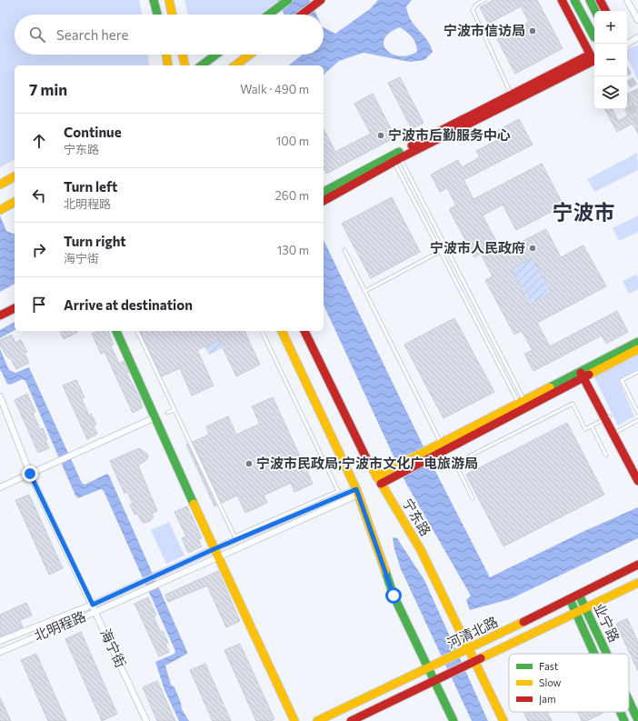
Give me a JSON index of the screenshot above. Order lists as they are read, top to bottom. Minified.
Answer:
{"streets":{"main road":["宁东路","业宁路","河清北路"],"street":["北明程路","海宁街"]},"crossings":[["宁东路","河清北路"],["业宁路","河清北路"],["北明程路","海宁街"]],"districts":["宁波市"],"places":["宁波市信访局","宁波市后勤服务中心","宁波市人民政府","宁波市民政局;宁波市文化广电旅游局"],"legend":["Fast","Slow","Jam"],"page":{"map_buttons":["+","−"],"search":"Search here","heading":["7 min","Walk · 490 m"],"list":[["Continue","宁东路","100 m"],["Turn left","北明程路","260 m"],["Turn right","海宁街","130 m"],"Arrive at destination"]}}
